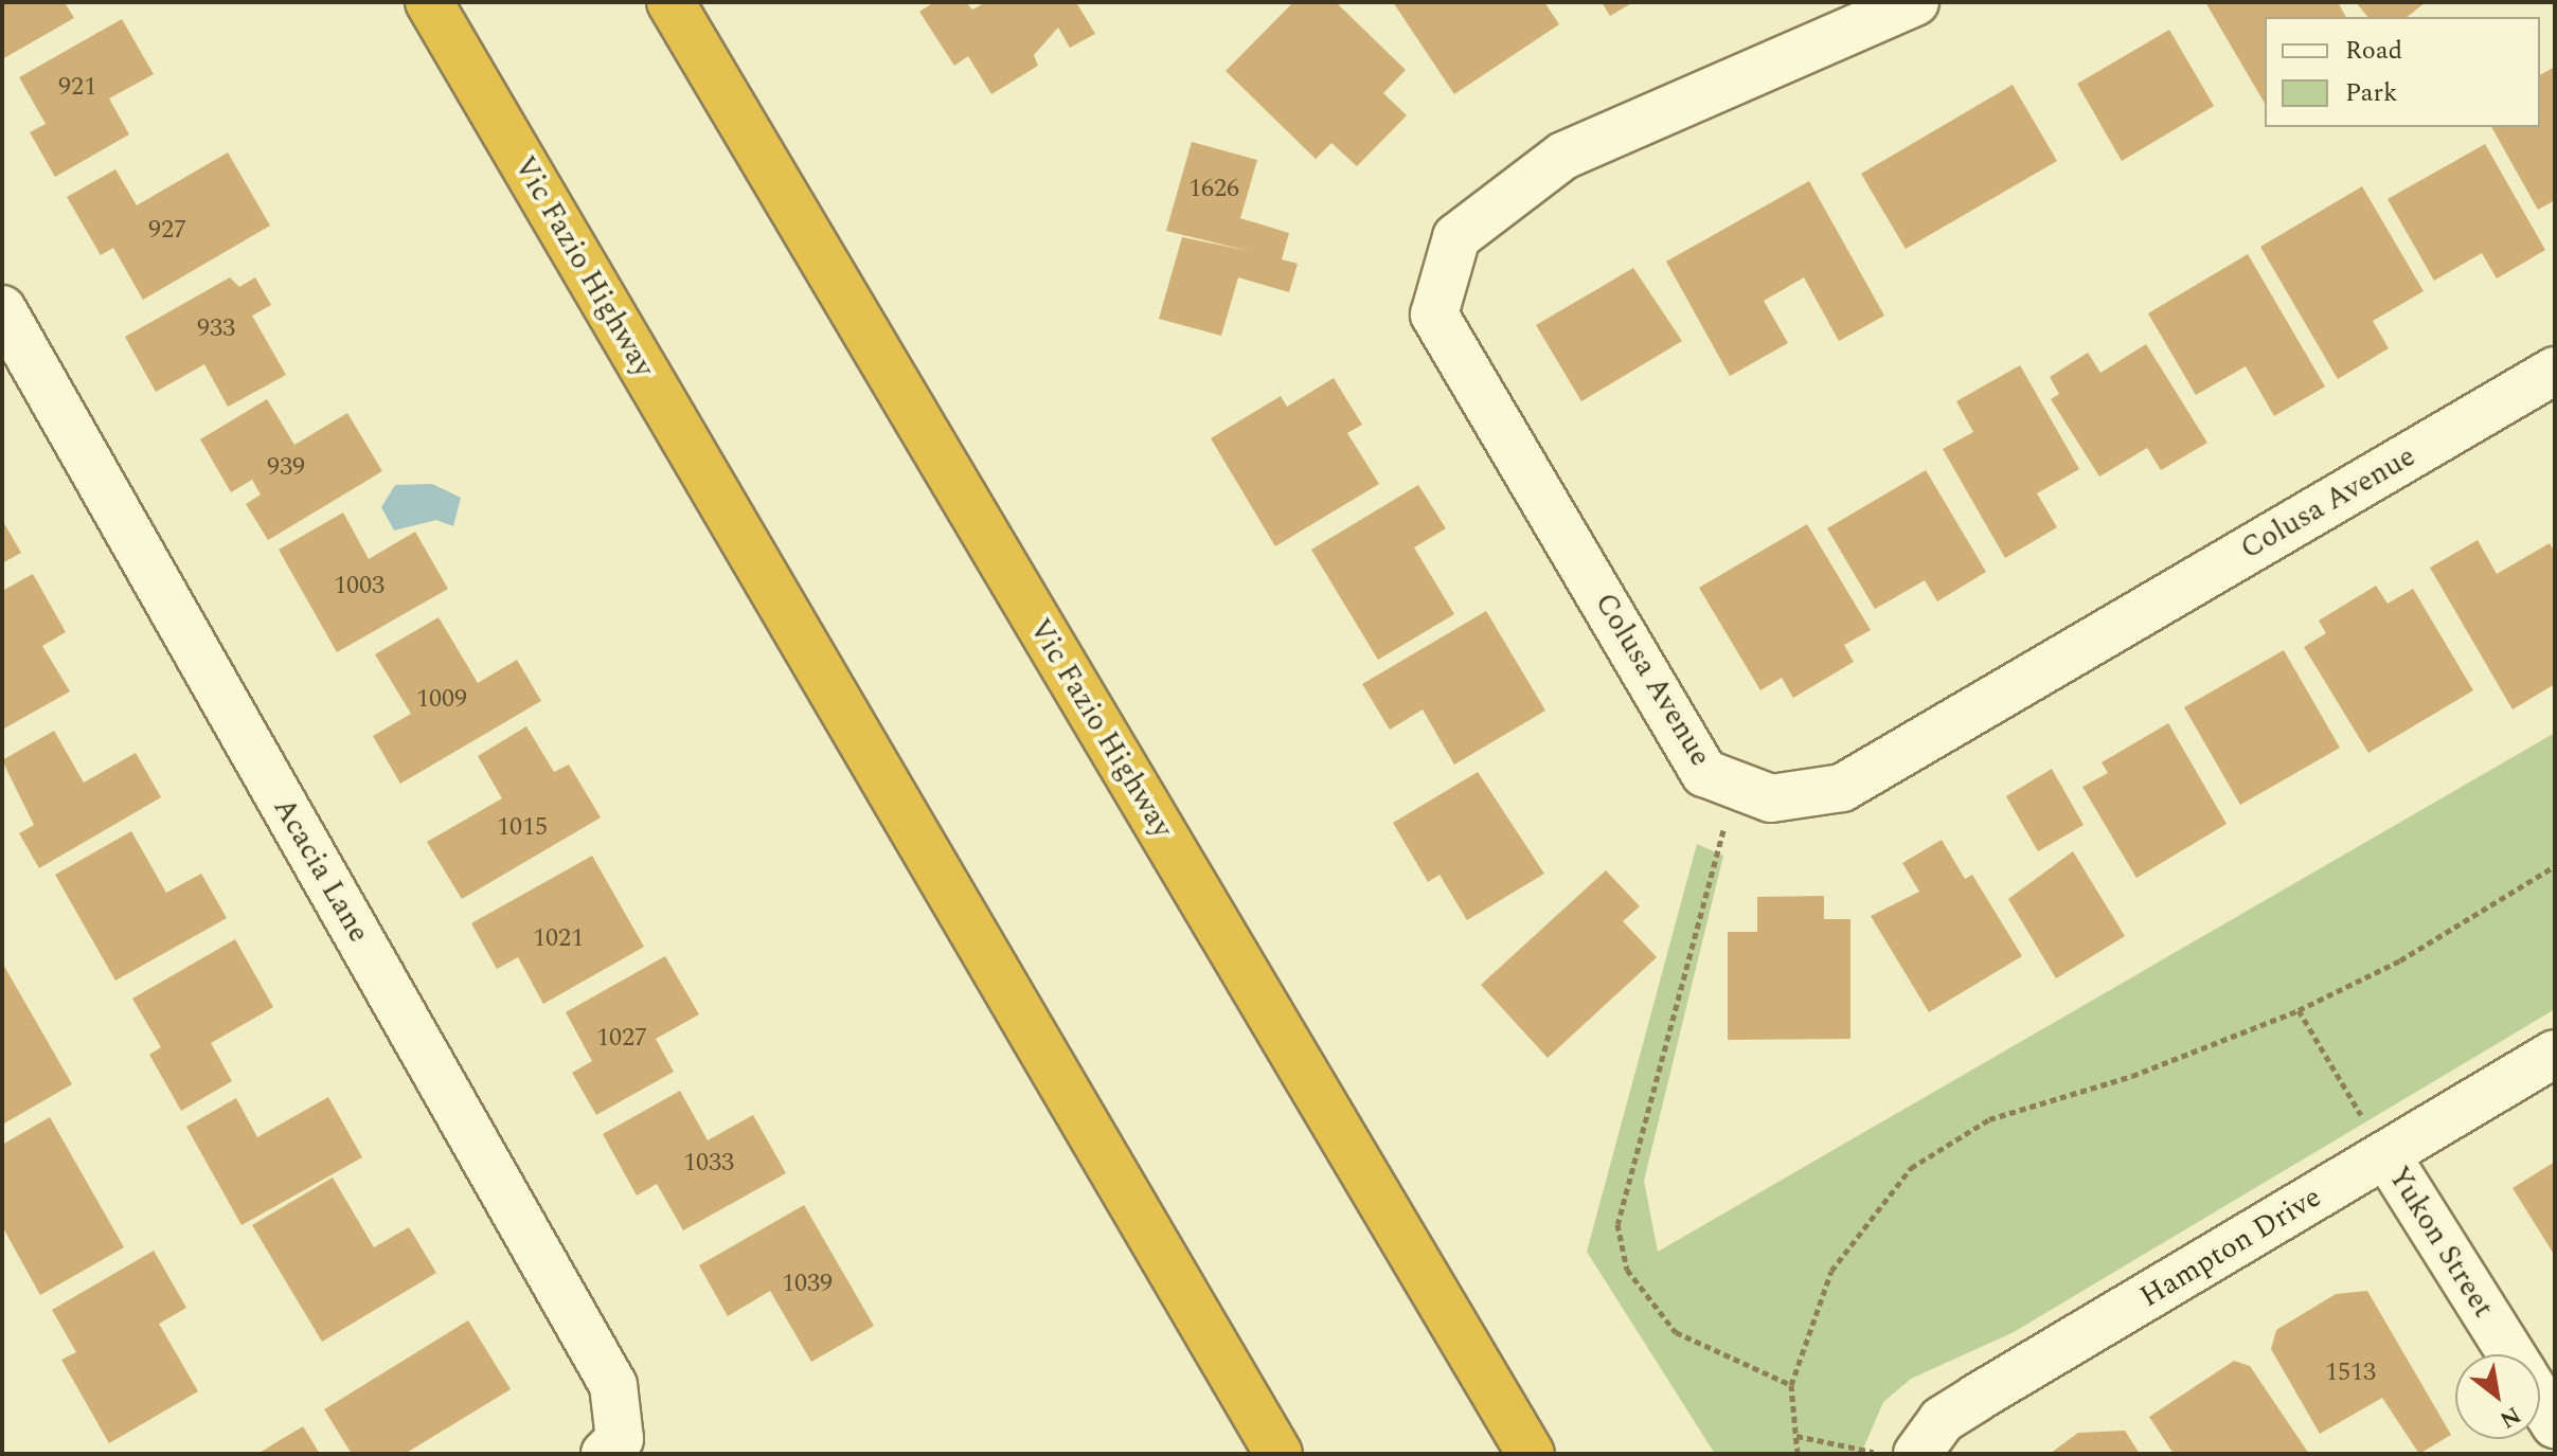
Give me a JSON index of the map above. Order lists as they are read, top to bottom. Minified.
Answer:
{"streets":{"highway":["Vic Fazio Highway"],"street":["Colusa Avenue","Acacia Lane","Yukon Street","Hampton Drive"]},"crossings":[["Yukon Street","Hampton Drive"]],"house_numbers":["921","1626","927","933","939","1003","1009","1015","1021","1027","1033","1039","1513"],"legend":["Road","Park"],"north":"bottom right"}
